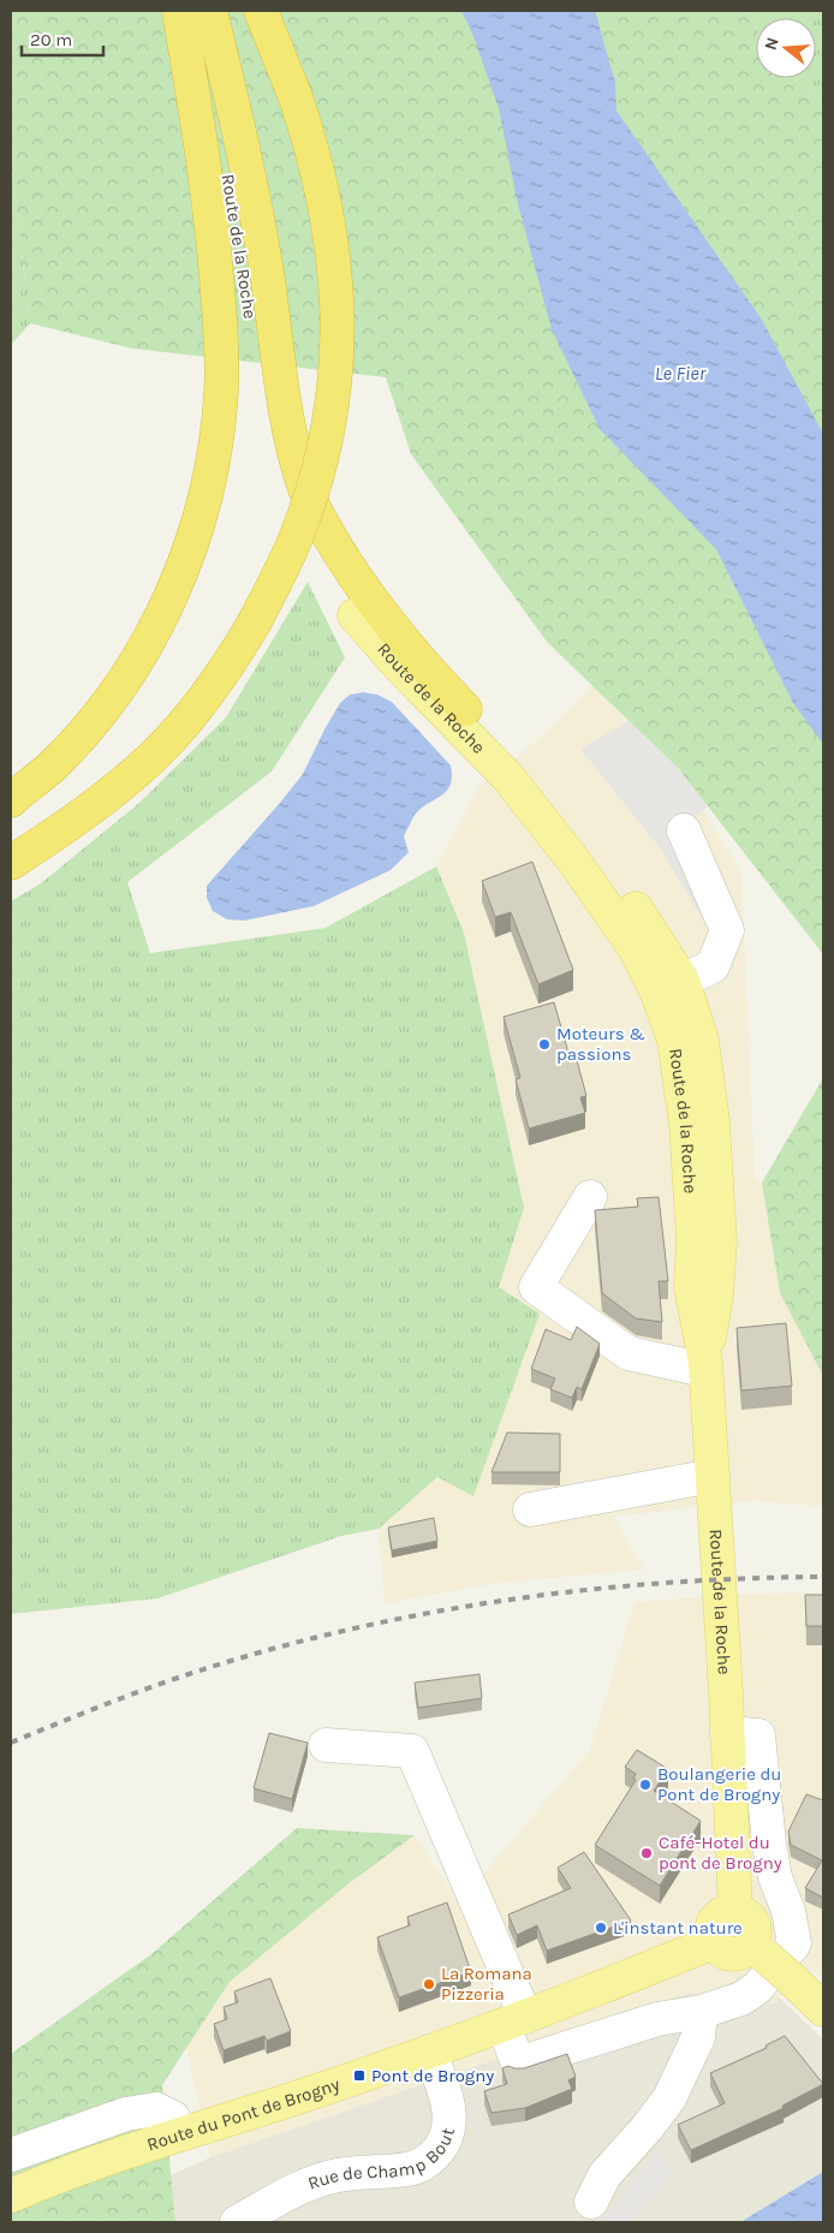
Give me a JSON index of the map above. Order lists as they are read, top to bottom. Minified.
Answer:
{"streets":{"highway":["Route de la Roche"],"main road":["Route du Pont de Brogny"],"street":["Rue de Champ Bout"]},"crossings":[["Route de la Roche","Route du Pont de Brogny"],["Route du Pont de Brogny","Rue de Champ Bout"]],"water":["Le Fier"],"places":{"other":["Moteurs & passions","Boulangerie du Pont de Brogny","Café-Hotel du pont de Brogny","L'instant nature","La Romana Pizzeria"],"transit":["Pont de Brogny"]},"scale_bar":"20 m","north":"left"}
